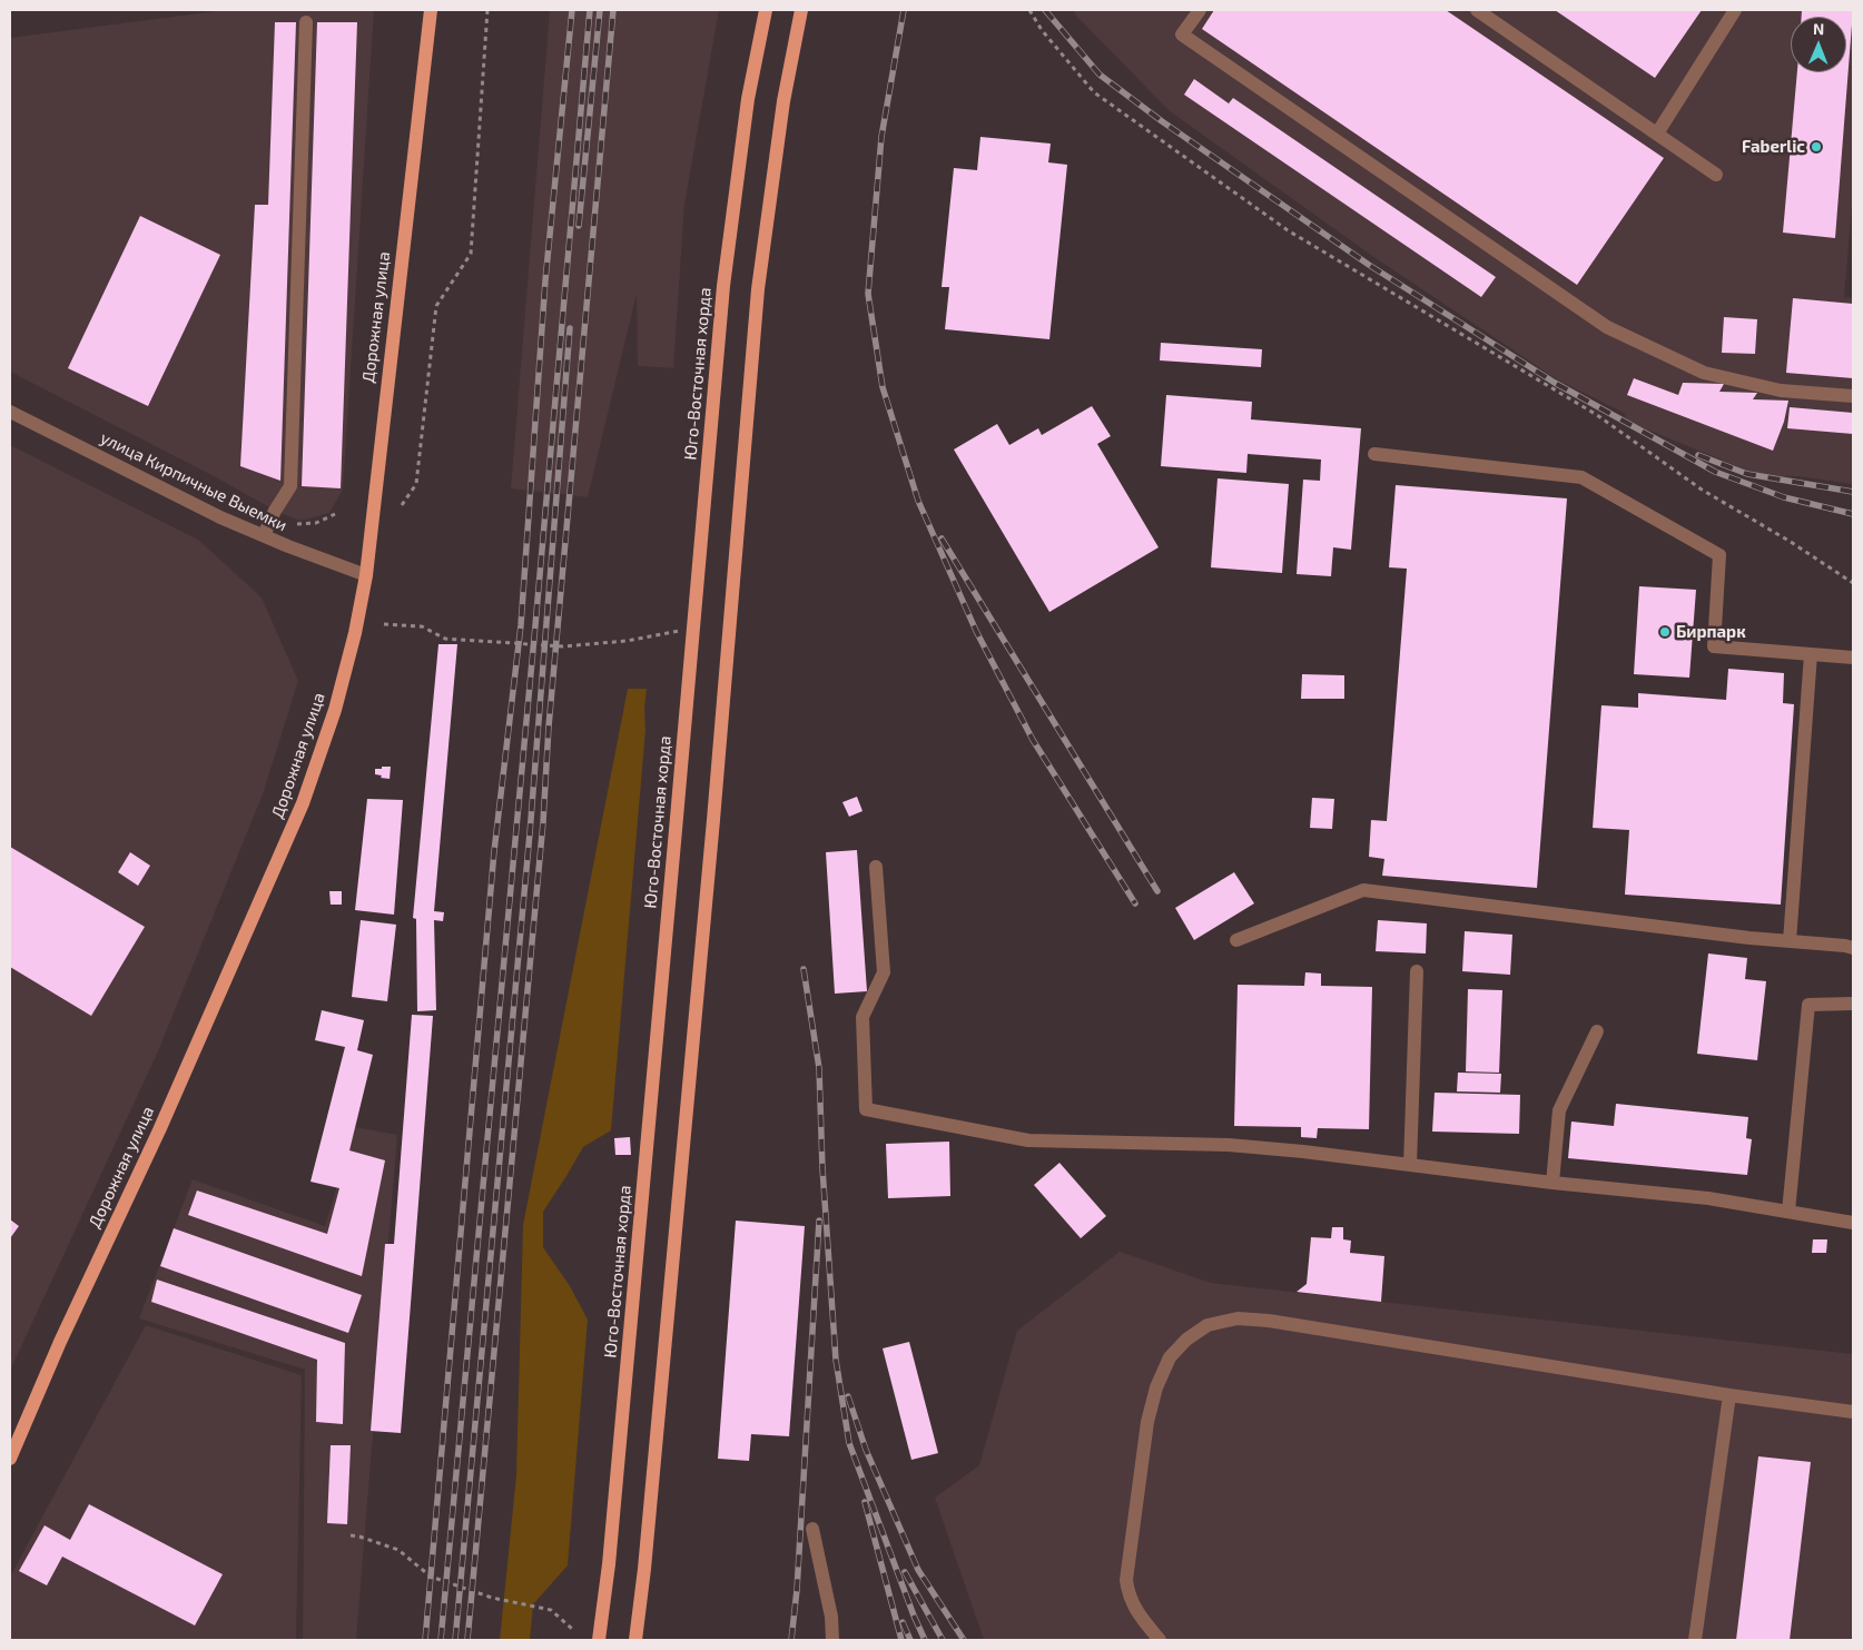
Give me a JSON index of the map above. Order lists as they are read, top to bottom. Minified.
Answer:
{"streets":{"main road":["Дорожная улица","Юго-Восточная хорда"],"street":["улица Кирпичные Выемки"]},"crossings":[["Дорожная улица","улица Кирпичные Выемки"]],"places":["Faberlic","Бирпарк"],"north":"top"}
